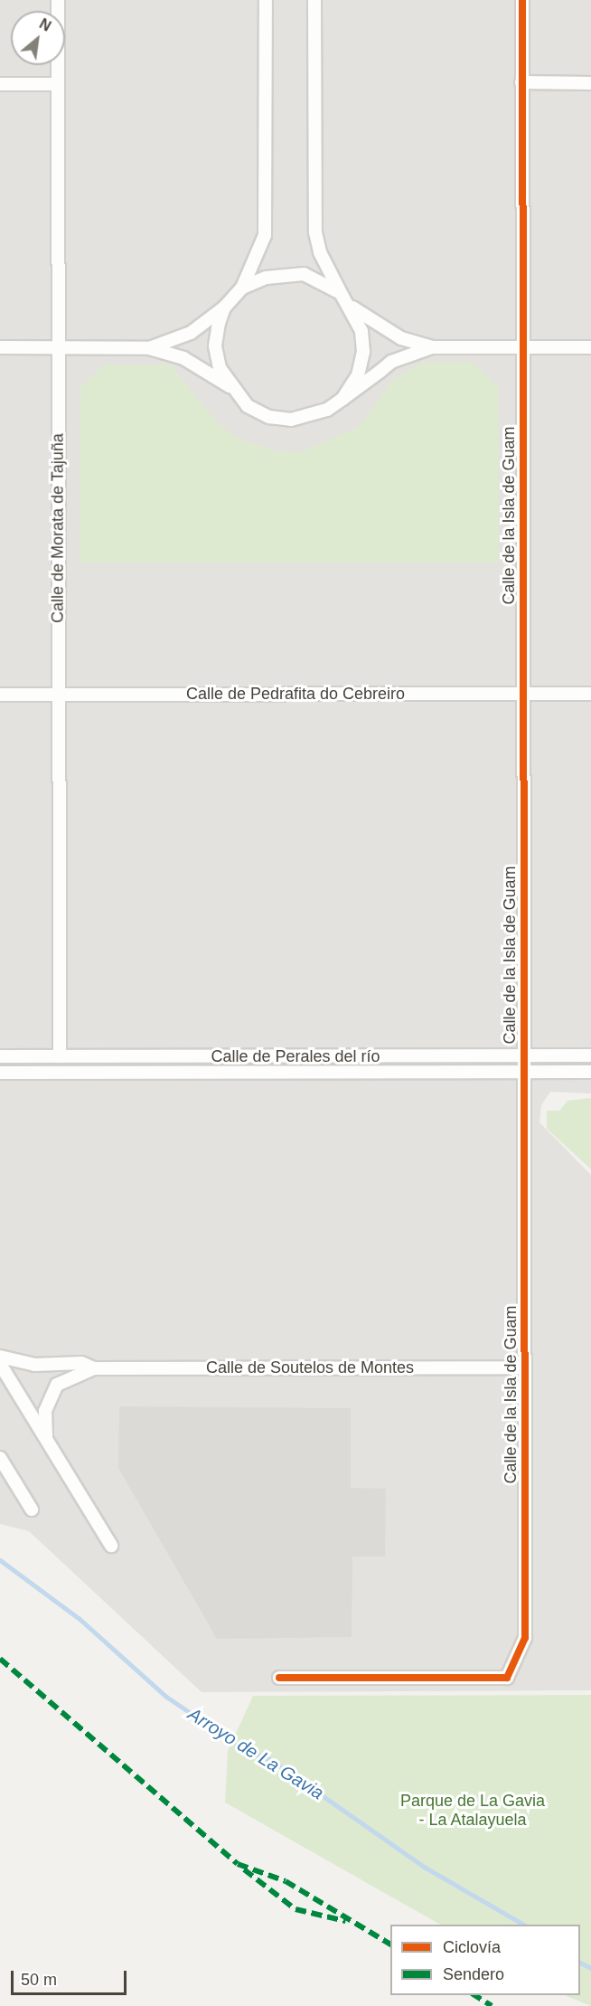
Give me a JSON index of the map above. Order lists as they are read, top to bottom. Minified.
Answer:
{"streets":{"street":["Calle de la Isla de Guam","Calle de Morata de Tajuña","Calle de Pedrafita do Cebreiro","Calle de Perales del río","Calle de Soutelos de Montes"]},"crossings":[["Calle de la Isla de Guam","Calle de Pedrafita do Cebreiro"],["Calle de la Isla de Guam","Calle de Perales del río"],["Calle de la Isla de Guam","Calle de Soutelos de Montes"],["Calle de Morata de Tajuña","Calle de Pedrafita do Cebreiro"],["Calle de Morata de Tajuña","Calle de Perales del río"]],"water":["Arroyo de La Gavia"],"parks":["Parque de La Gavia - La Atalayuela"],"legend":["Ciclovía","Sendero"],"scale_bar":"50 m","north":"top right"}
